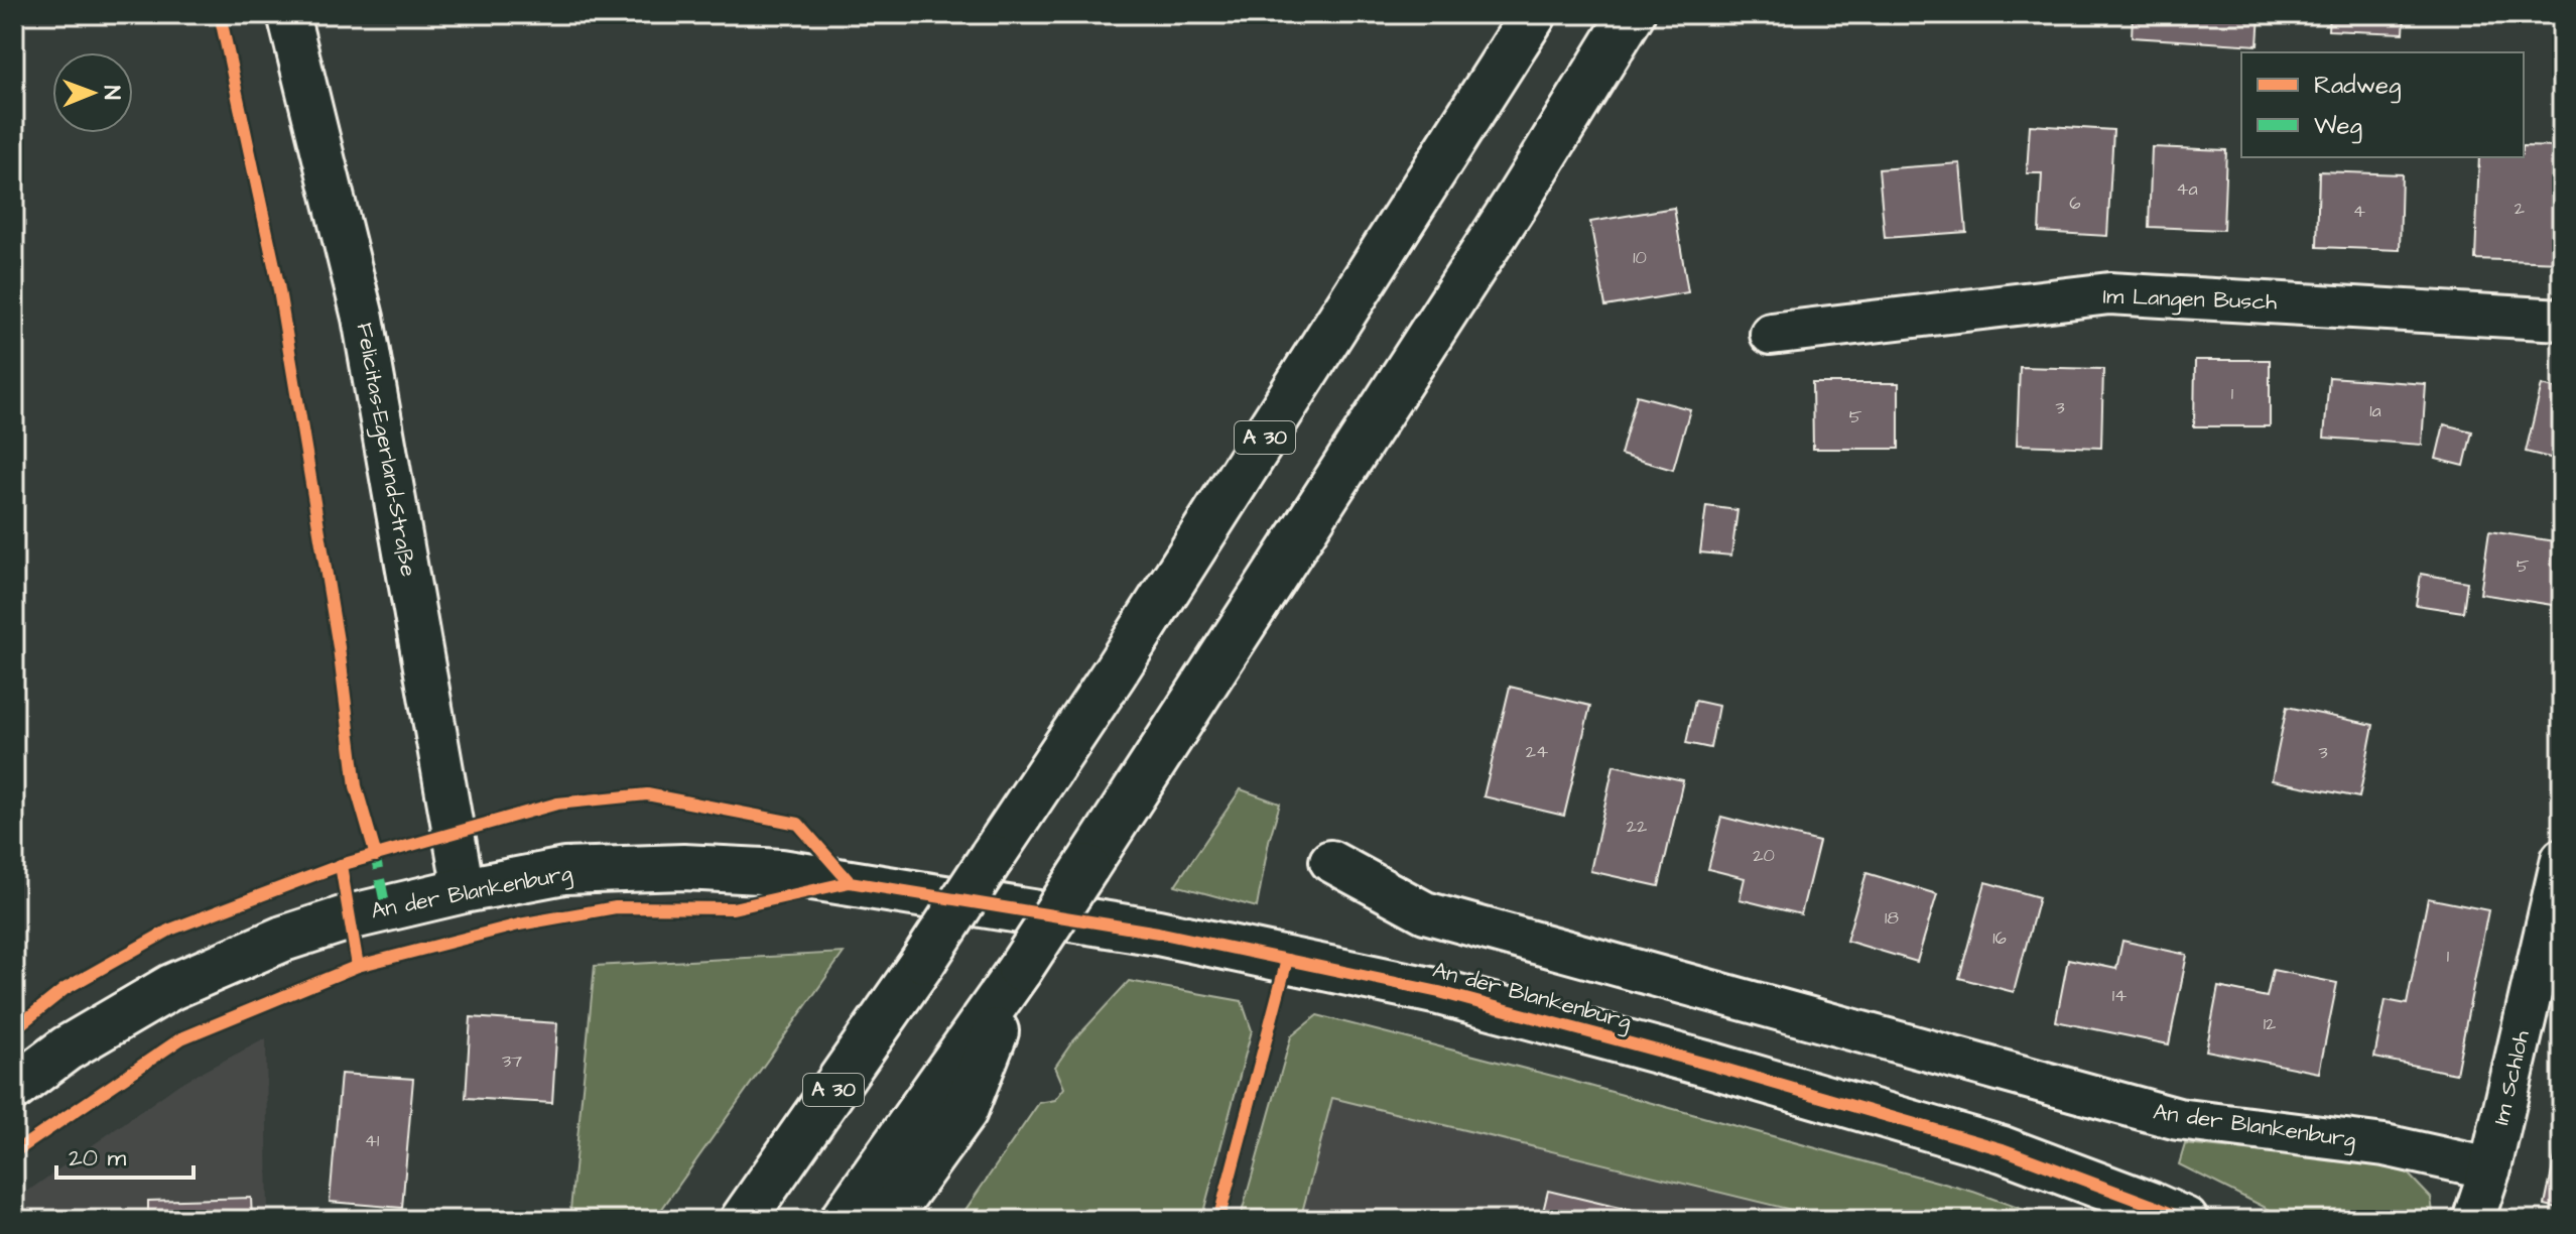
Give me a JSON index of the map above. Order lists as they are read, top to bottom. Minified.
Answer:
{"streets":{"main road":["A 30","An der Blankenburg"],"street":["Im Langen Busch","Felicitas-Egerland-Straße","Im Schloh"]},"crossings":[["Felicitas-Egerland-Straße","An der Blankenburg"],["An der Blankenburg","Im Schloh"]],"house_numbers":["4a","6","2","4","10","1","3","1a","5","5","24","3","22","20","18","16","1","14","12","37","41"],"legend":["Radweg","Weg"],"scale_bar":"20 m","north":"right"}
